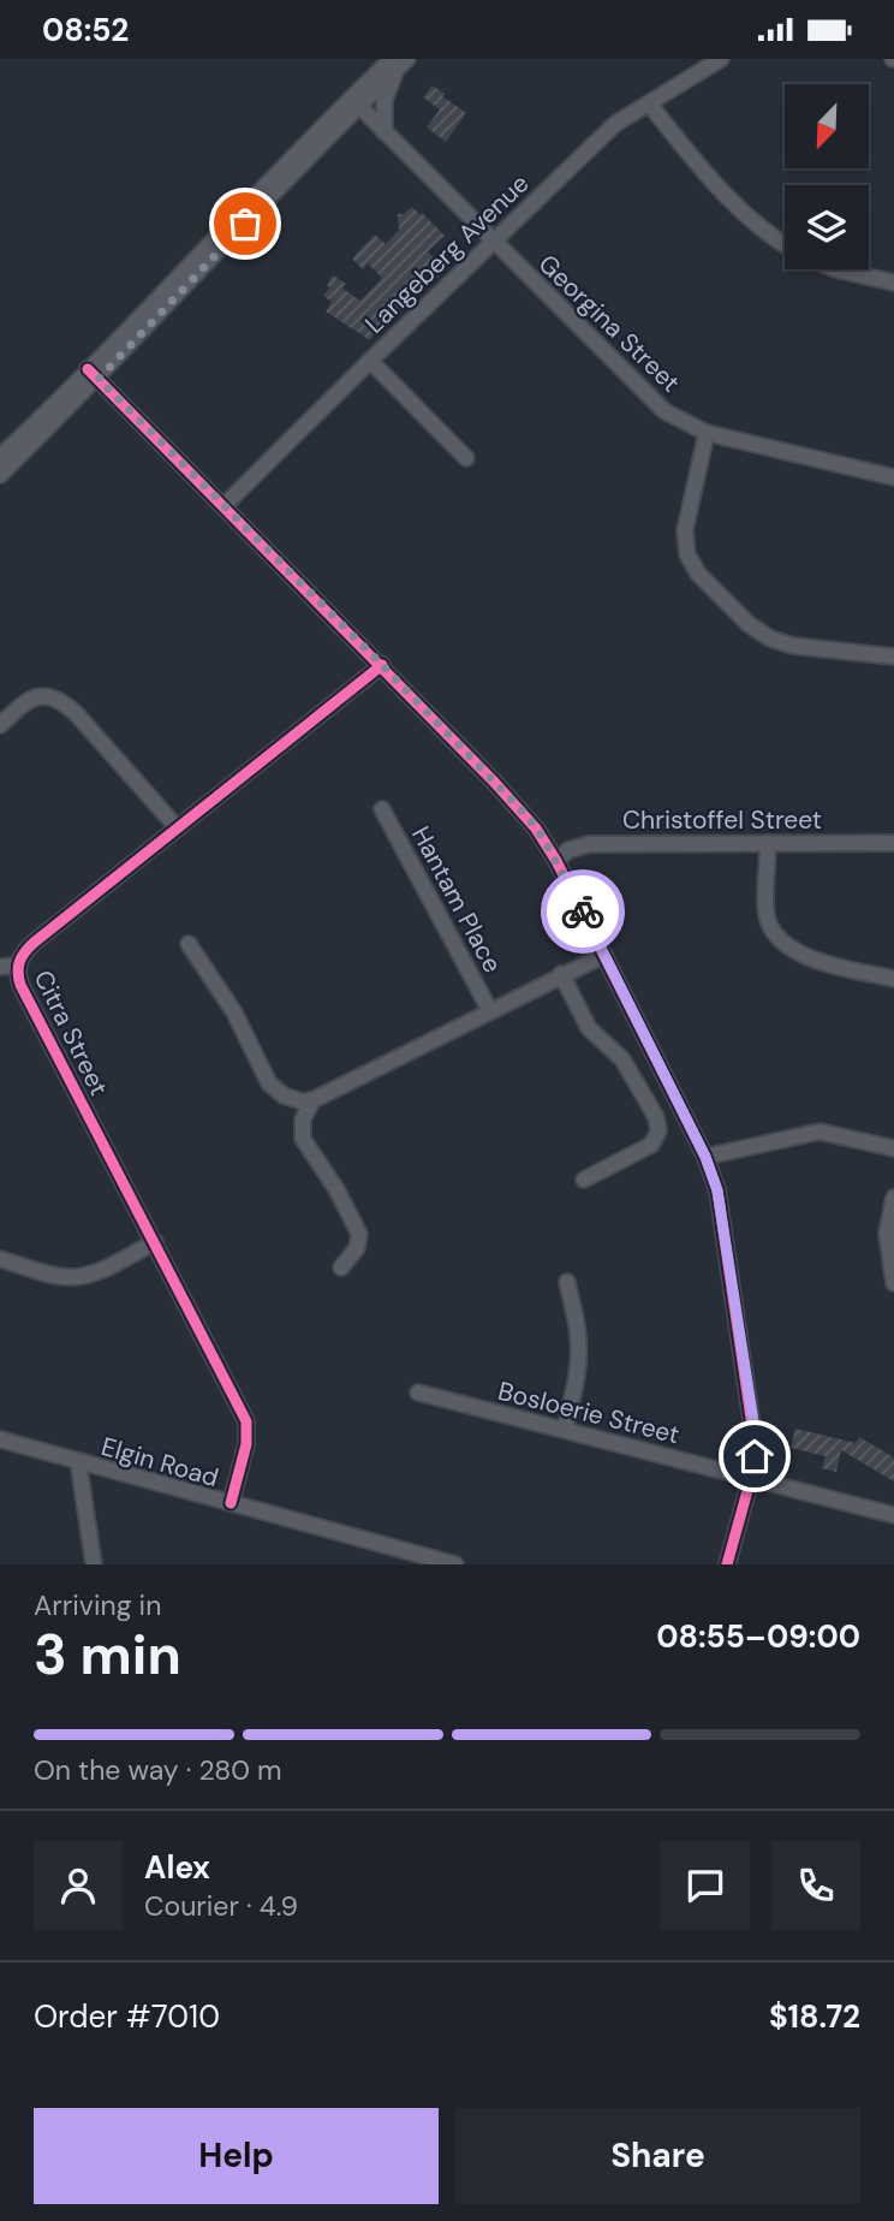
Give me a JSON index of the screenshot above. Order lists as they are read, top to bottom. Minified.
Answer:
{"streets":{"street":["Langeberg Avenue","Georgina Street","Christoffel Street","Hantam Place","Citra Street","Bosloerie Street","Elgin Road"]},"crossings":[["Langeberg Avenue","Georgina Street"],["Citra Street","Elgin Road"]],"north":"bottom left","page":{"status":"08:52","heading":["3 min","Arriving in","08:55–09:00"],"panel":["Alex","Courier · 4.9","Order #7010","$18.72"],"bar":"On the way · 280 m","buttons":["Help","Share"]}}
